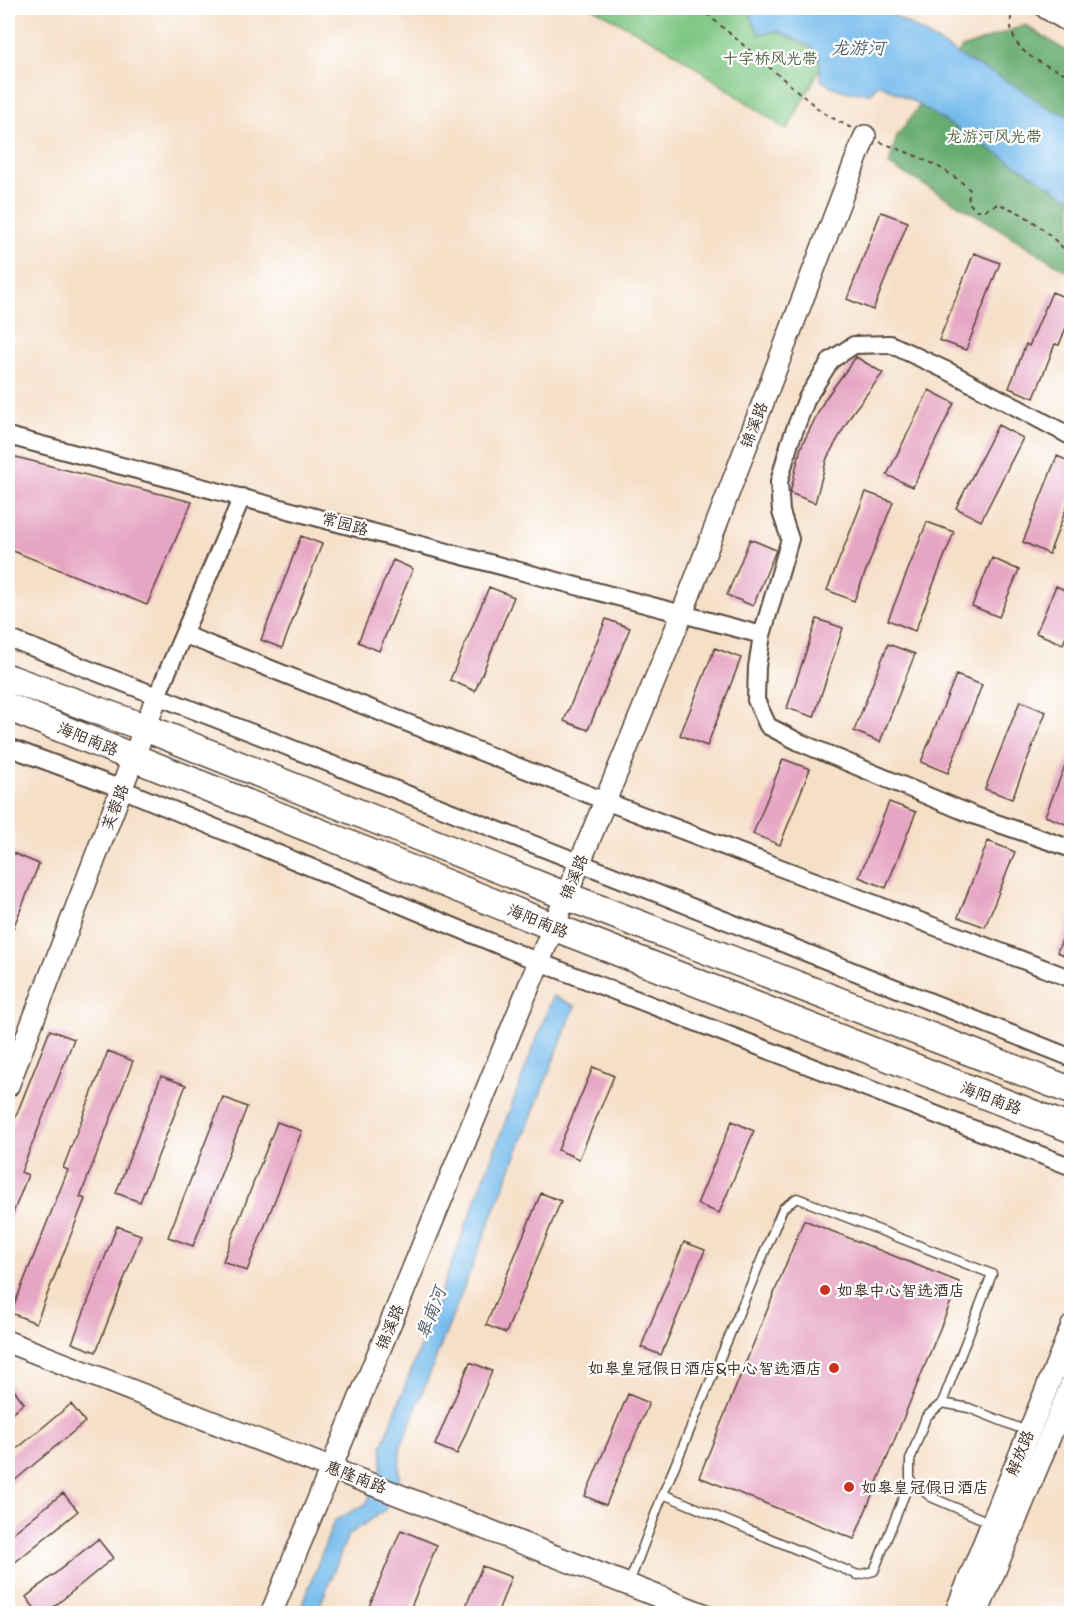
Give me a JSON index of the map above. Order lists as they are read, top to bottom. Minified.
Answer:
{"streets":{"main road":["海阳南路"],"street":["锦溪路","常园路","芙蓉路","解放路","惠隆南路"]},"crossings":[["锦溪路","常园路"],["锦溪路","海阳南路"],["锦溪路","惠隆南路"],["常园路","芙蓉路"],["海阳南路","芙蓉路"]],"water":["龙游河","皋南河"],"parks":["十字桥风光带","龙游河风光带"],"places":["如皋中心智选酒店","如皋皇冠假日酒店&中心智选酒店","如皋皇冠假日酒店"]}
